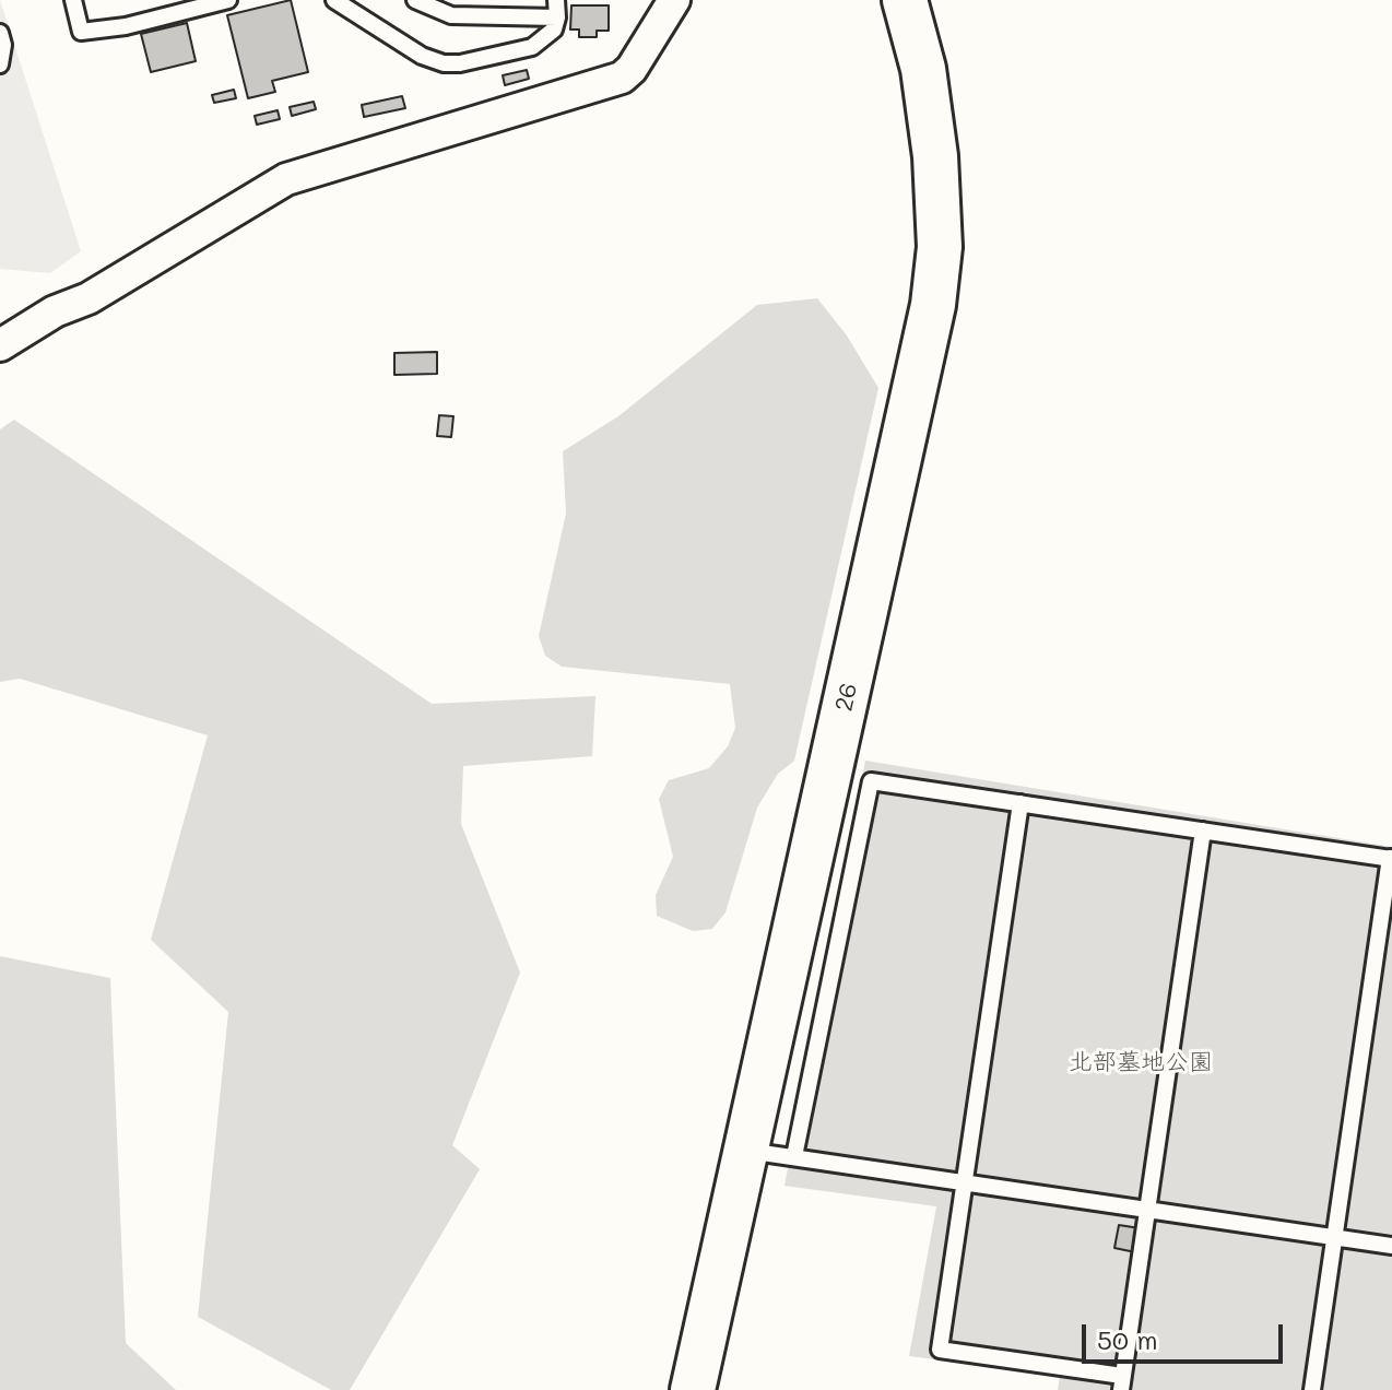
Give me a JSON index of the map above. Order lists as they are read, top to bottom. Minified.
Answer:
{"streets":{"street":["26"]},"parks":["北部墓地公園"],"scale_bar":"50 m"}
